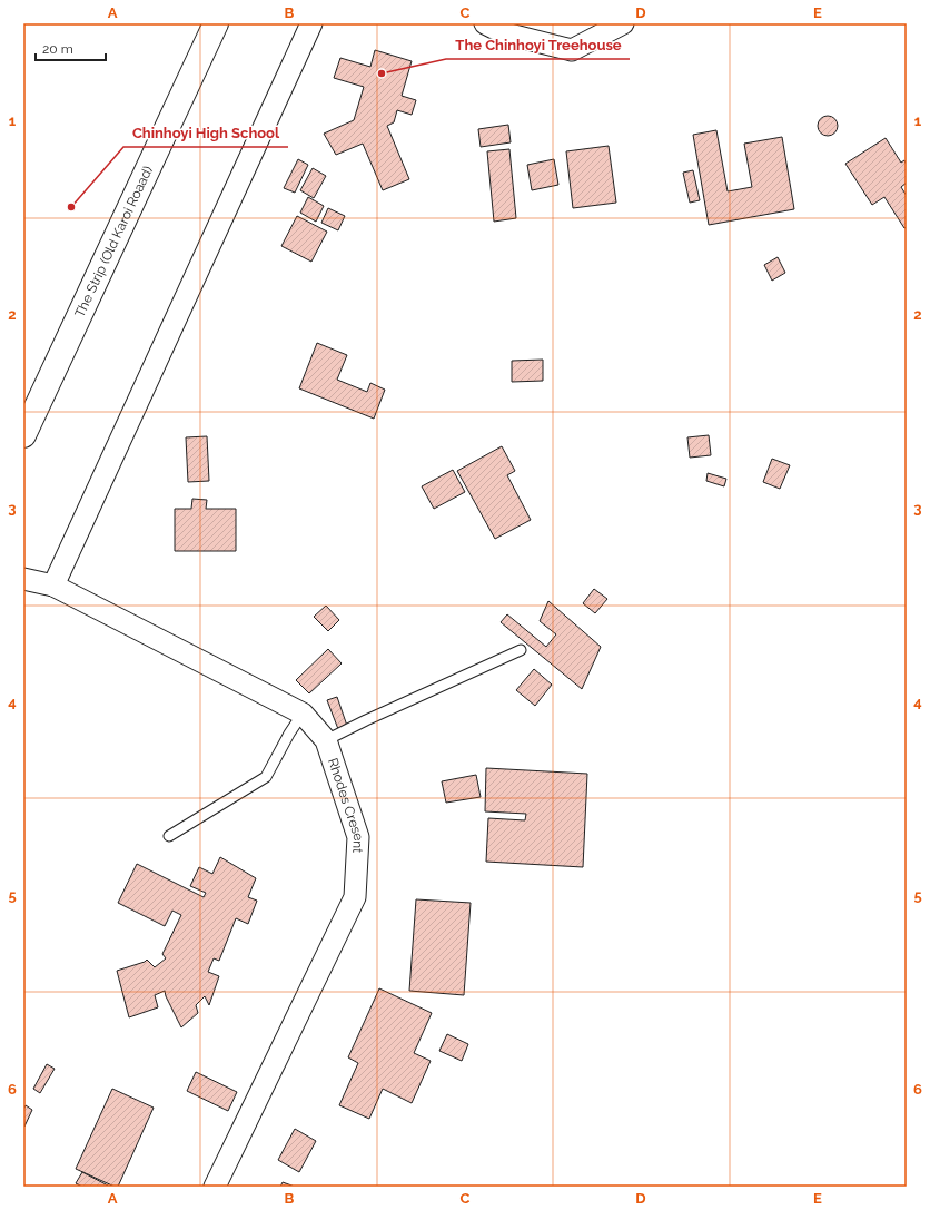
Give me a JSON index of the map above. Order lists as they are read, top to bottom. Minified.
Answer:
{"streets":{"street":["The Strip (Old Karoi Roaad)","Rhodes Cresent"]},"places":["The Chinhoyi Treehouse","Chinhoyi High School"],"scale_bar":"20 m","grid":{"columns":["A","B","C","D","E"],"rows":["1","2","3","4","5","6"]}}
